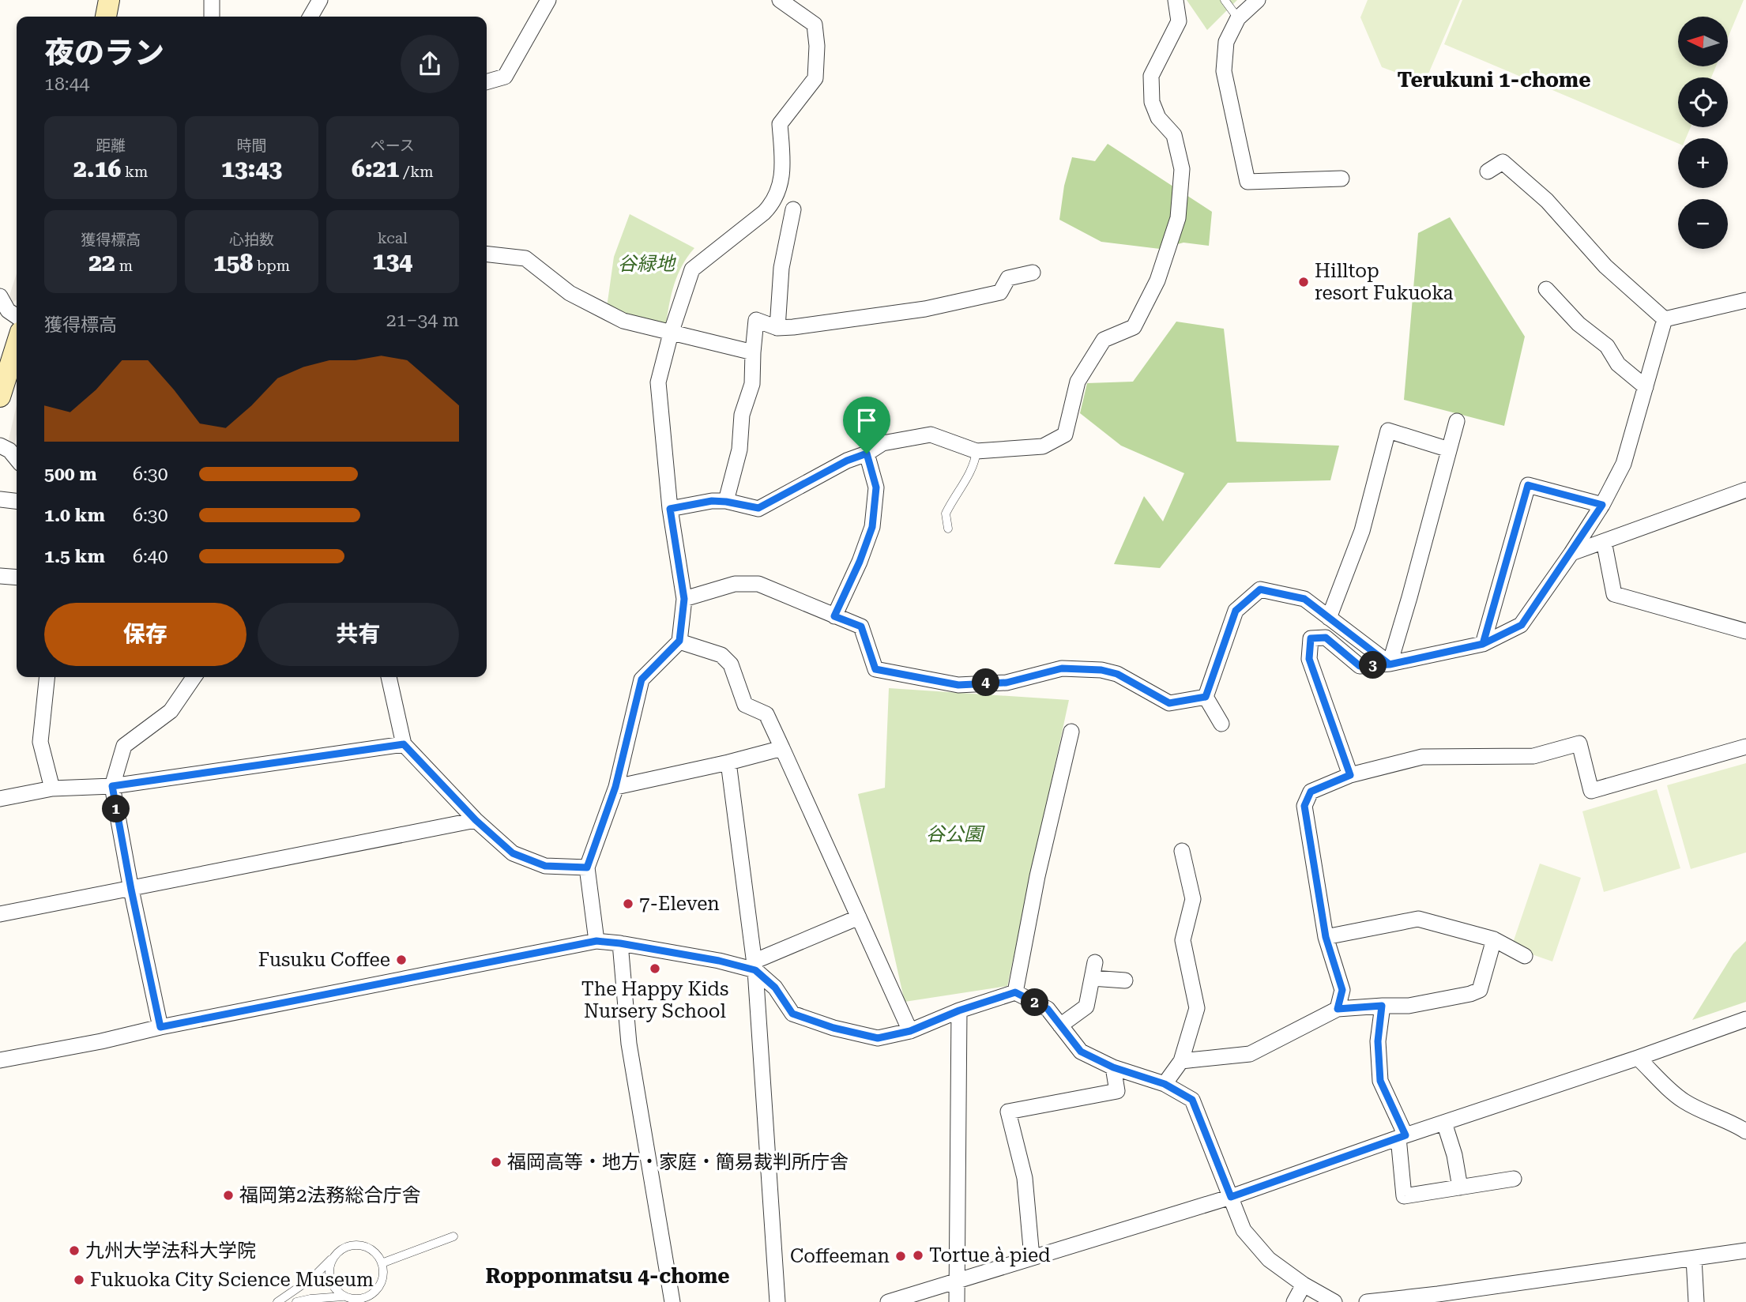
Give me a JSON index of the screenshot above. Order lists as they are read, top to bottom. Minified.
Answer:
{"districts":["Terukuni 1-chome","Ropponmatsu 4-chome"],"parks":["谷緑地","谷公園"],"places":["Hilltop resort Fukuoka","7-Eleven","Fusuku Coffee","The Happy Kids Nursery School","福岡高等・地方・家庭・簡易裁判所庁舎","福岡第2法務総合庁舎","九州大学法科大学院","Tortue à pied","Coffeeman","Fukuoka City Science Museum"],"north":"left","page":{"map_buttons":["+","−"],"heading":["夜のラン","18:44"],"stats":[["距離","2.16 km"],["時間","13:43"],["ペース","6:21 /km"],["獲得標高","22 m"],["心拍数","158 bpm"],["kcal","134"]],"chart":["獲得標高","21–34 m"],"list":[{"name":"500 m","note":"6:30"},{"name":"1.0 km","note":"6:30"},{"name":"1.5 km","note":"6:40"}],"buttons":["保存","共有"],"pins":["3","4","1","2"]}}
